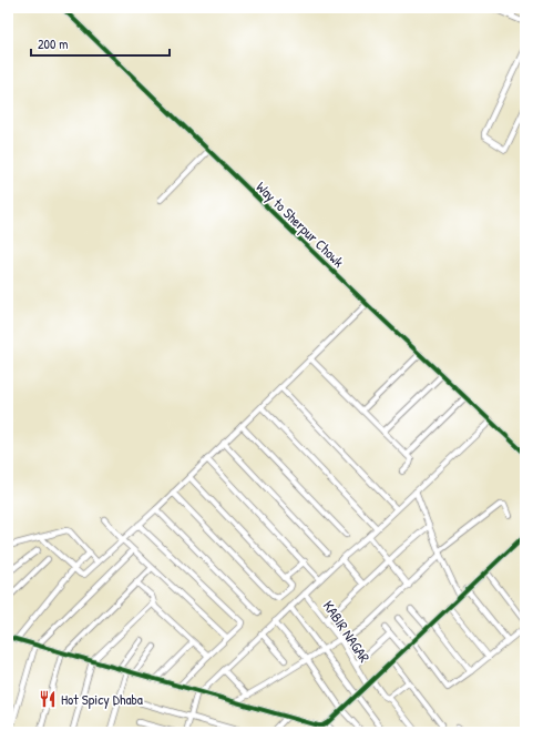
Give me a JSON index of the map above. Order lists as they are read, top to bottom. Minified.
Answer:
{"streets":{"street":["Way to Sherpur Chowk","KABIR NAGAR"]},"places":{"restaurant":["Hot Spicy Dhaba"]},"scale_bar":"200 m"}
